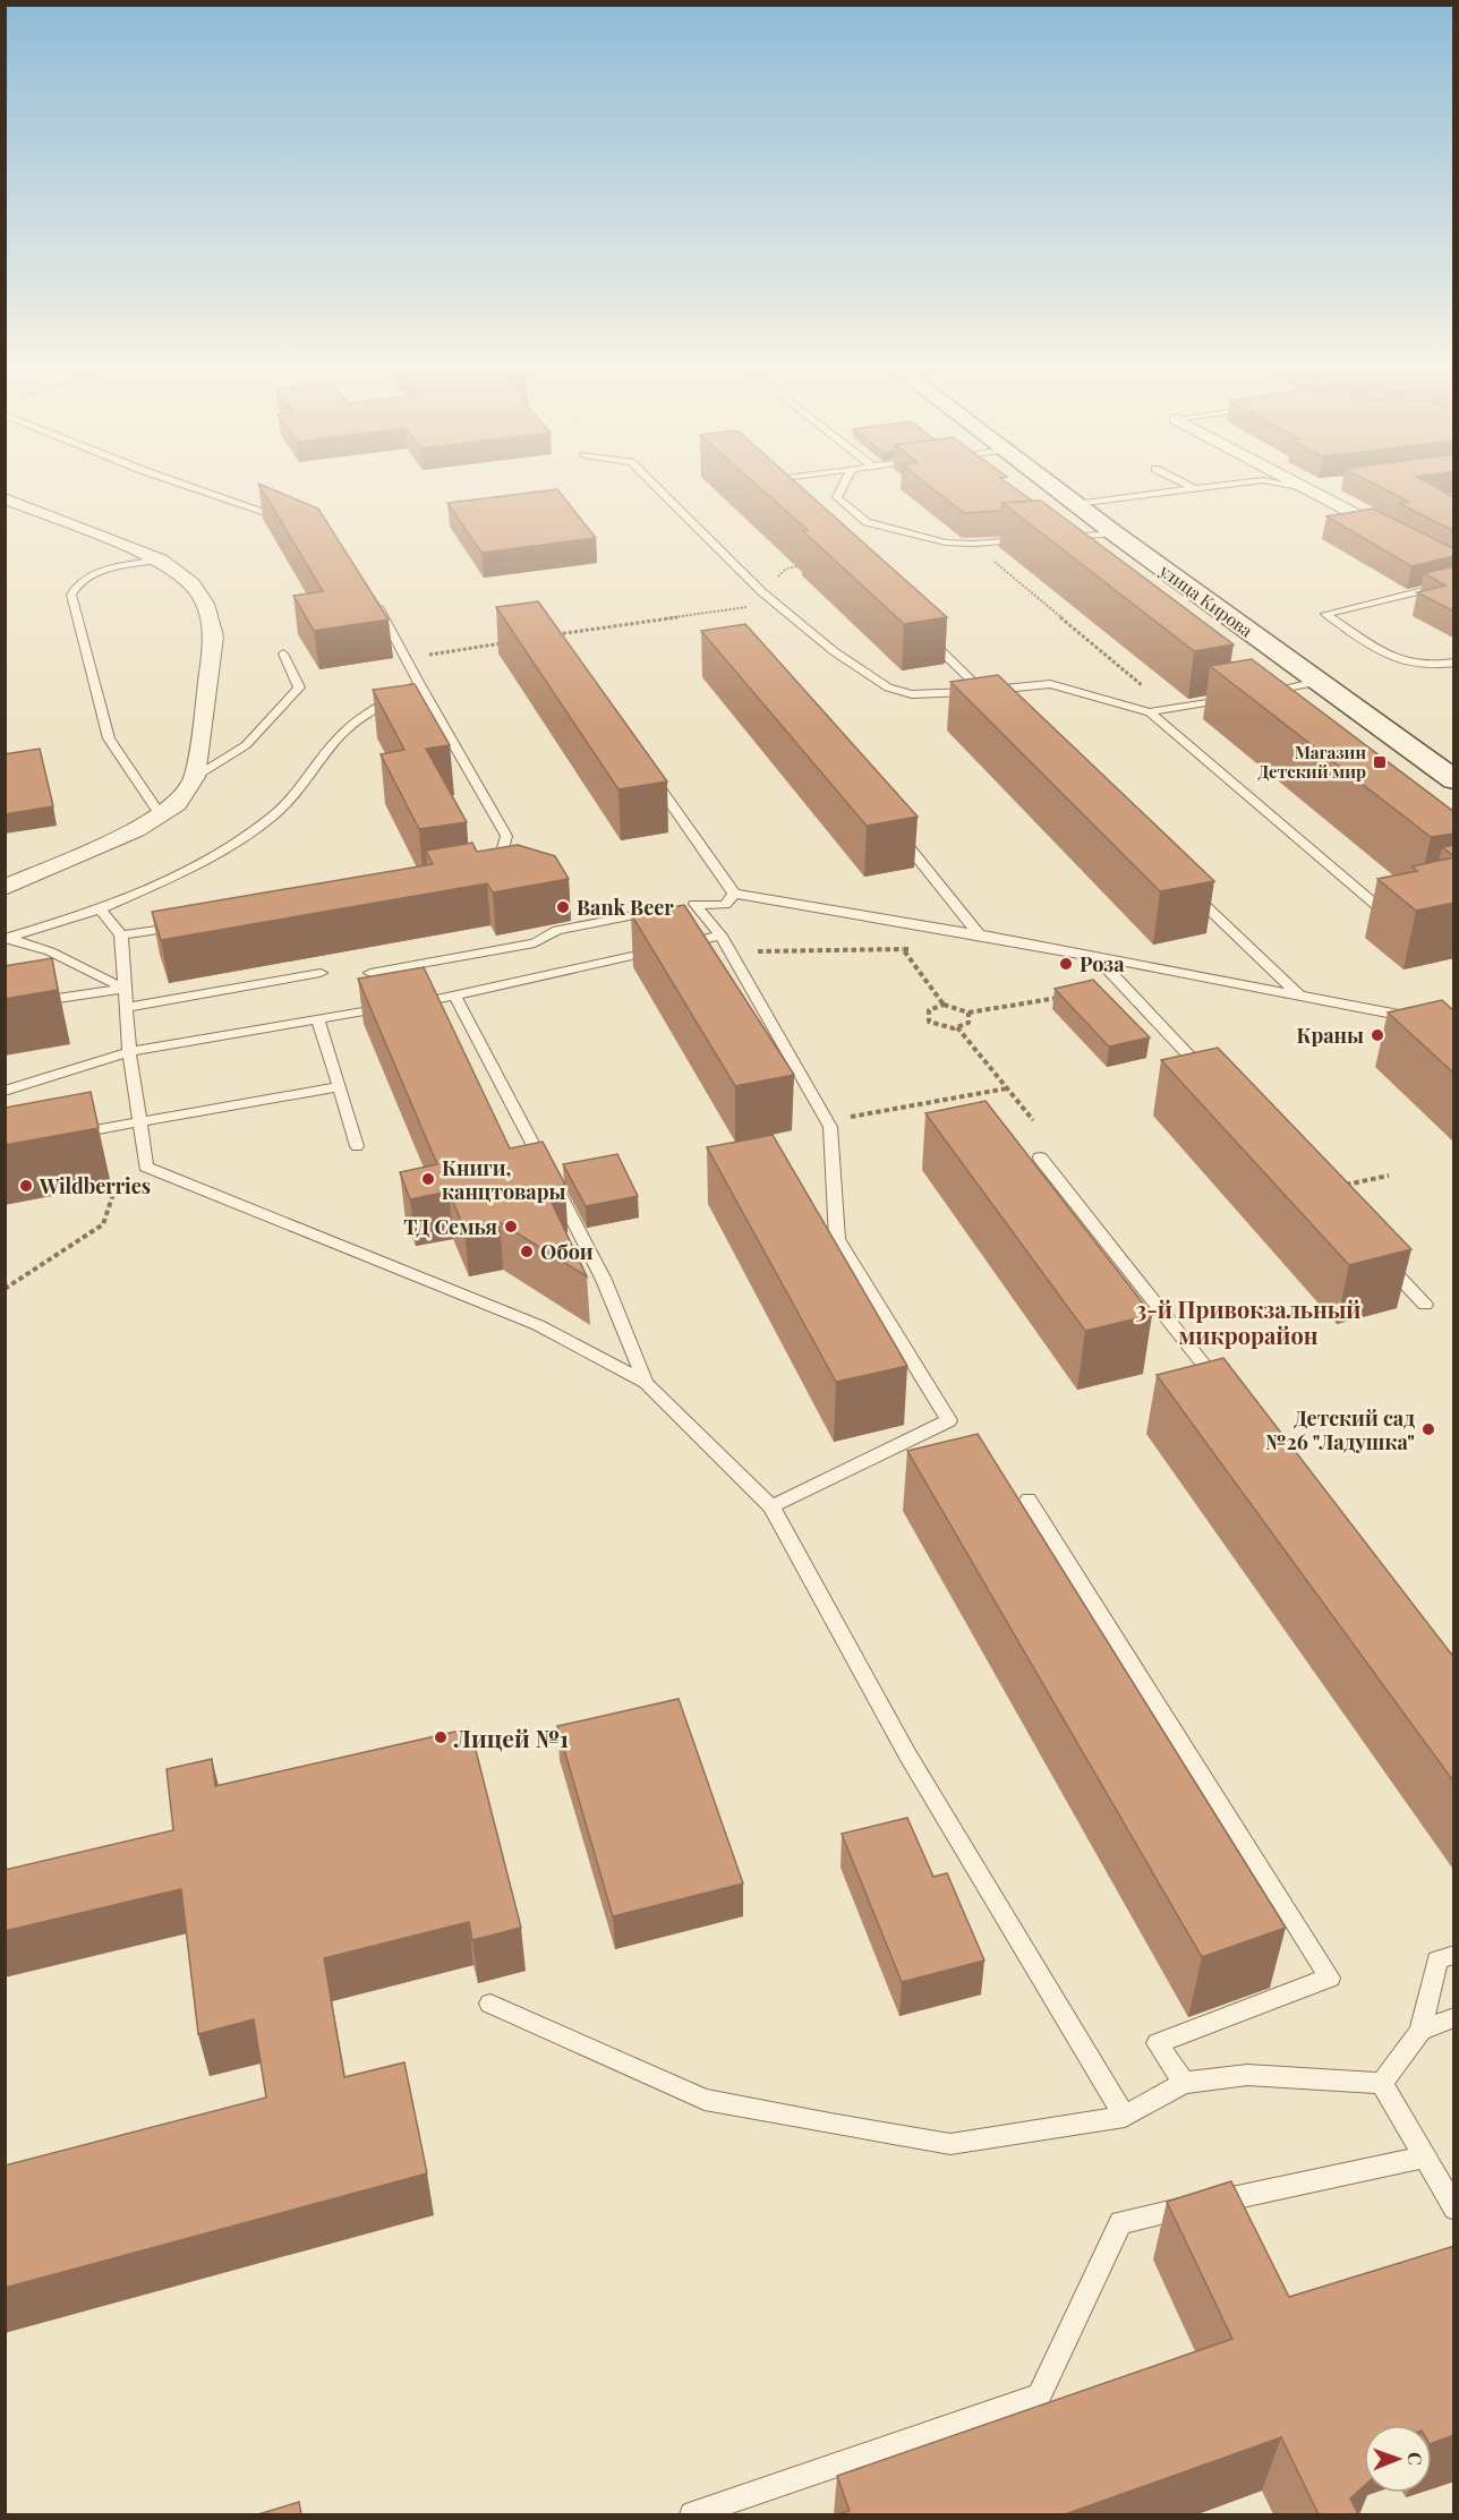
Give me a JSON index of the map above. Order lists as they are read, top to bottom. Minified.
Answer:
{"streets":{"main road":["улица Кирова"]},"districts":["3-й Привокзальный микрорайон"],"places":{"transit":["Магазин Детский мир"],"other":["Bank Beer","Роза","Краны","Книги, канцтовары","Wildberries","ТД Семья","Обои","Детский сад №26 \"Ладушка\"","Лицей №1"]},"north":"right"}
